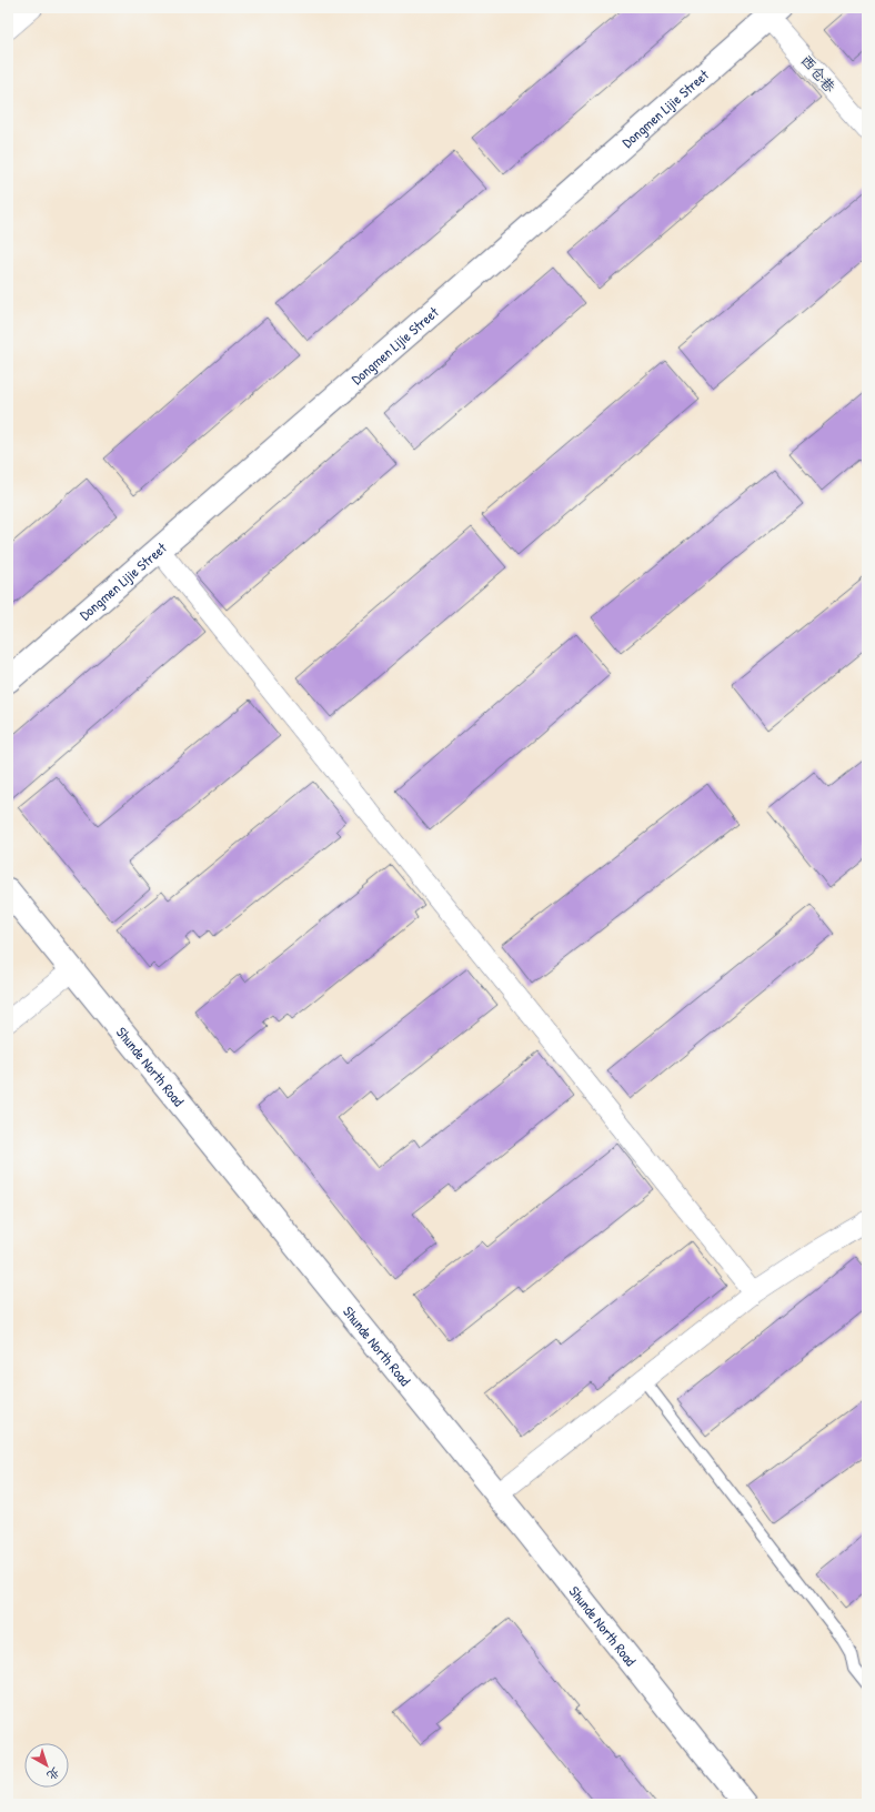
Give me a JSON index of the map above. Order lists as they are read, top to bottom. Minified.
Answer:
{"streets":{"street":["西仓巷","Dongmen Lijie Street","Shunde North Road"]},"crossings":[["西仓巷","Dongmen Lijie Street"]],"north":"bottom right"}
